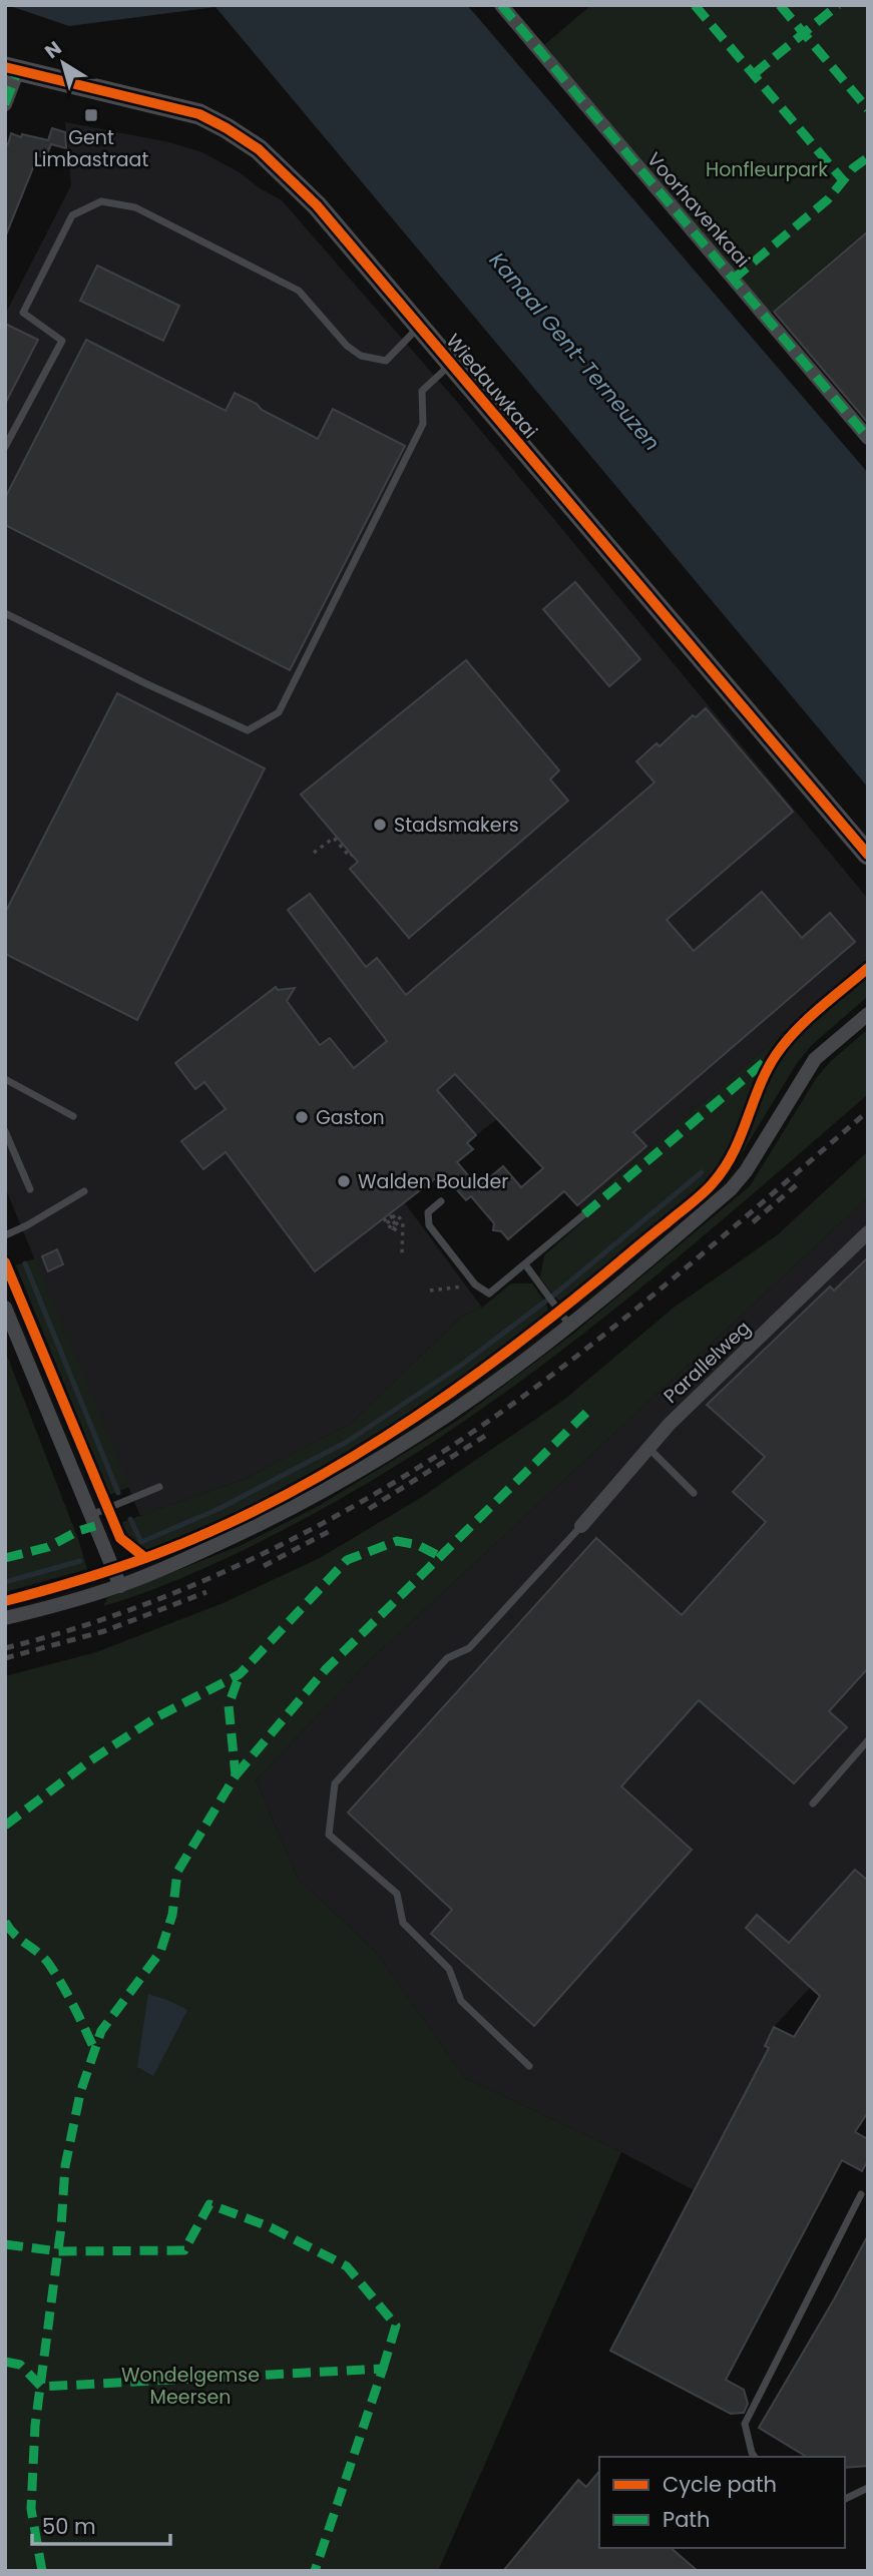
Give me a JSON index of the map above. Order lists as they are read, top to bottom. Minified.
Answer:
{"streets":{"main road":["Wiedauwkaai"],"street":["Voorhavenkaai","Parallelweg"]},"water":["Kanaal Gent-Terneuzen"],"parks":["Honfleurpark","Wondelgemse Meersen"],"places":{"transit":["Gent Limbastraat"],"other":["Stadsmakers","Gaston","Walden Boulder"]},"legend":["Cycle path","Path"],"scale_bar":"50 m","north":"top left"}
